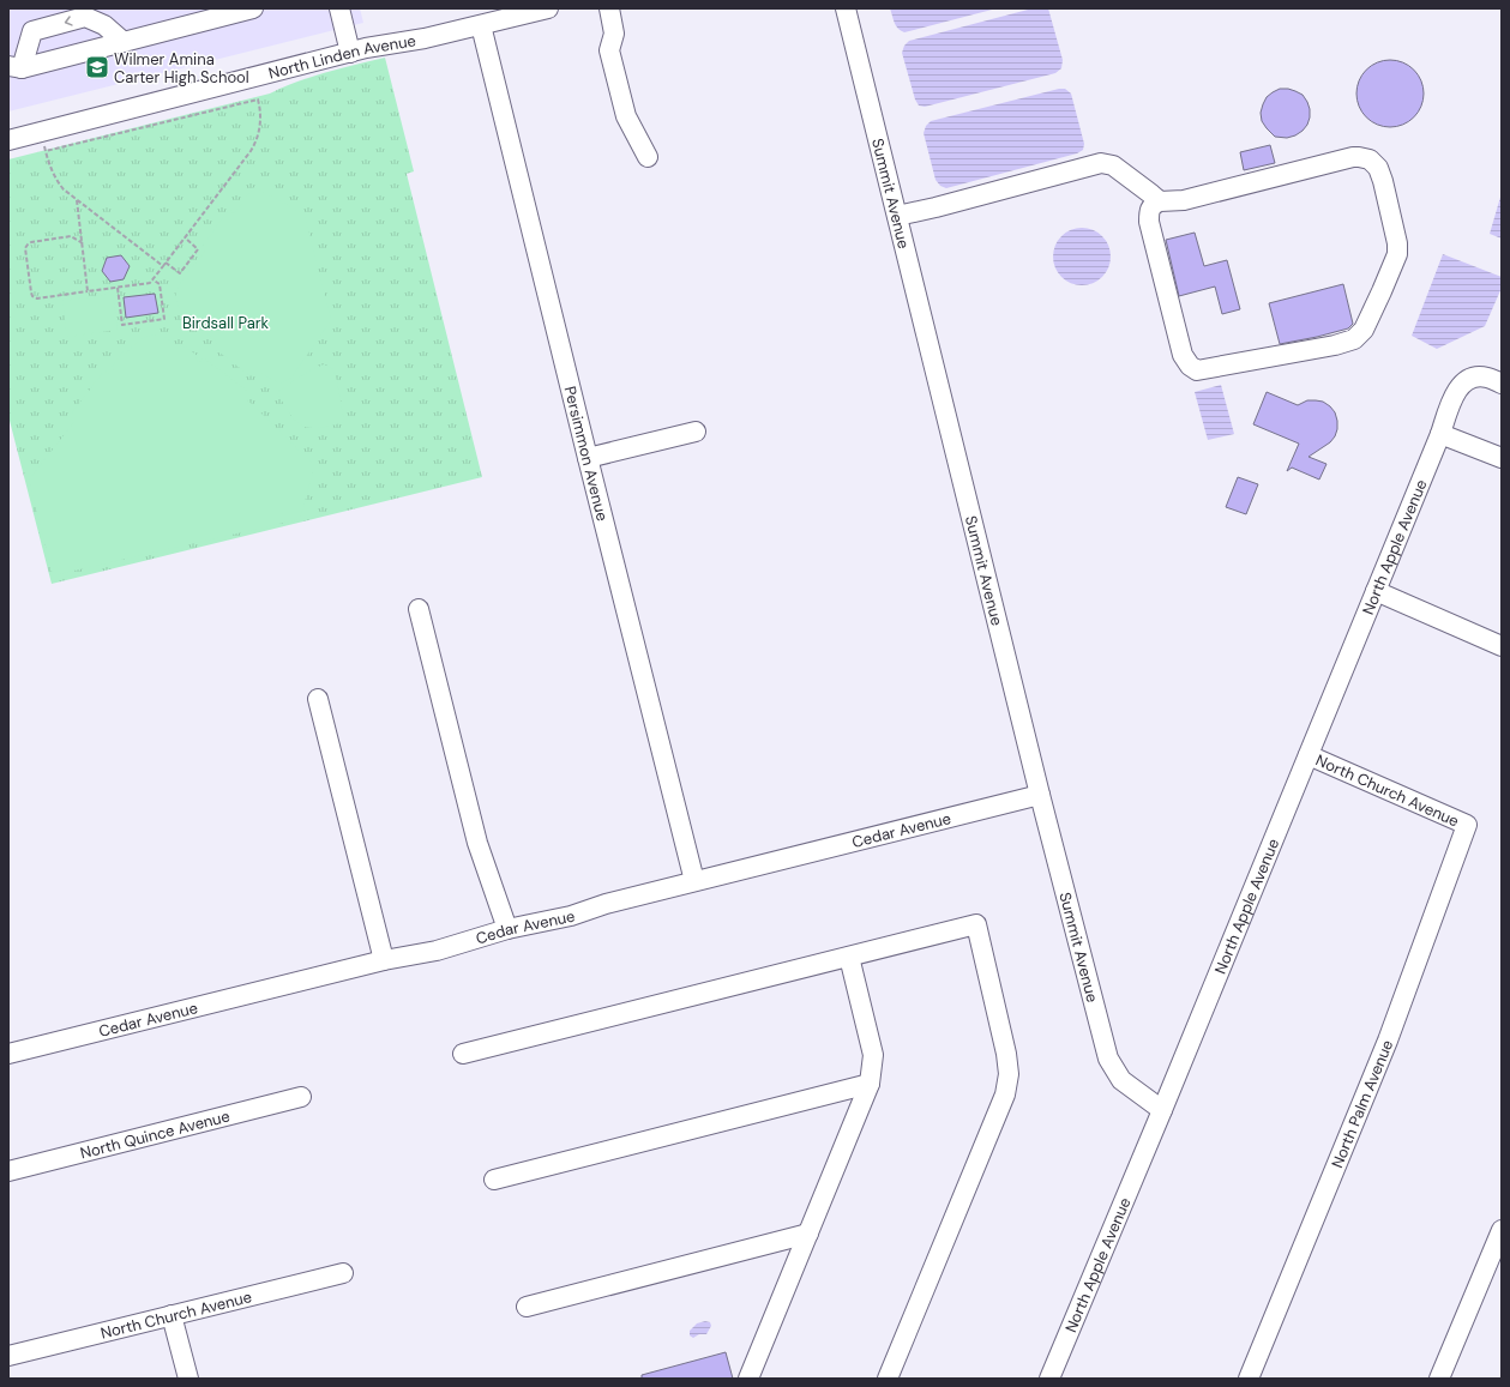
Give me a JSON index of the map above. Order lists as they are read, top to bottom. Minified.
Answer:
{"streets":{"street":["North Linden Avenue","Summit Avenue","Persimmon Avenue","North Apple Avenue","North Church Avenue","Cedar Avenue","North Palm Avenue","North Quince Avenue"]},"crossings":[["North Linden Avenue","Persimmon Avenue"],["Summit Avenue","North Apple Avenue"],["Summit Avenue","Cedar Avenue"],["Persimmon Avenue","Cedar Avenue"],["North Apple Avenue","North Church Avenue"],["North Church Avenue","North Palm Avenue"]],"parks":["Birdsall Park"],"places":{"school or university":["Wilmer Amina Carter High School"]}}
